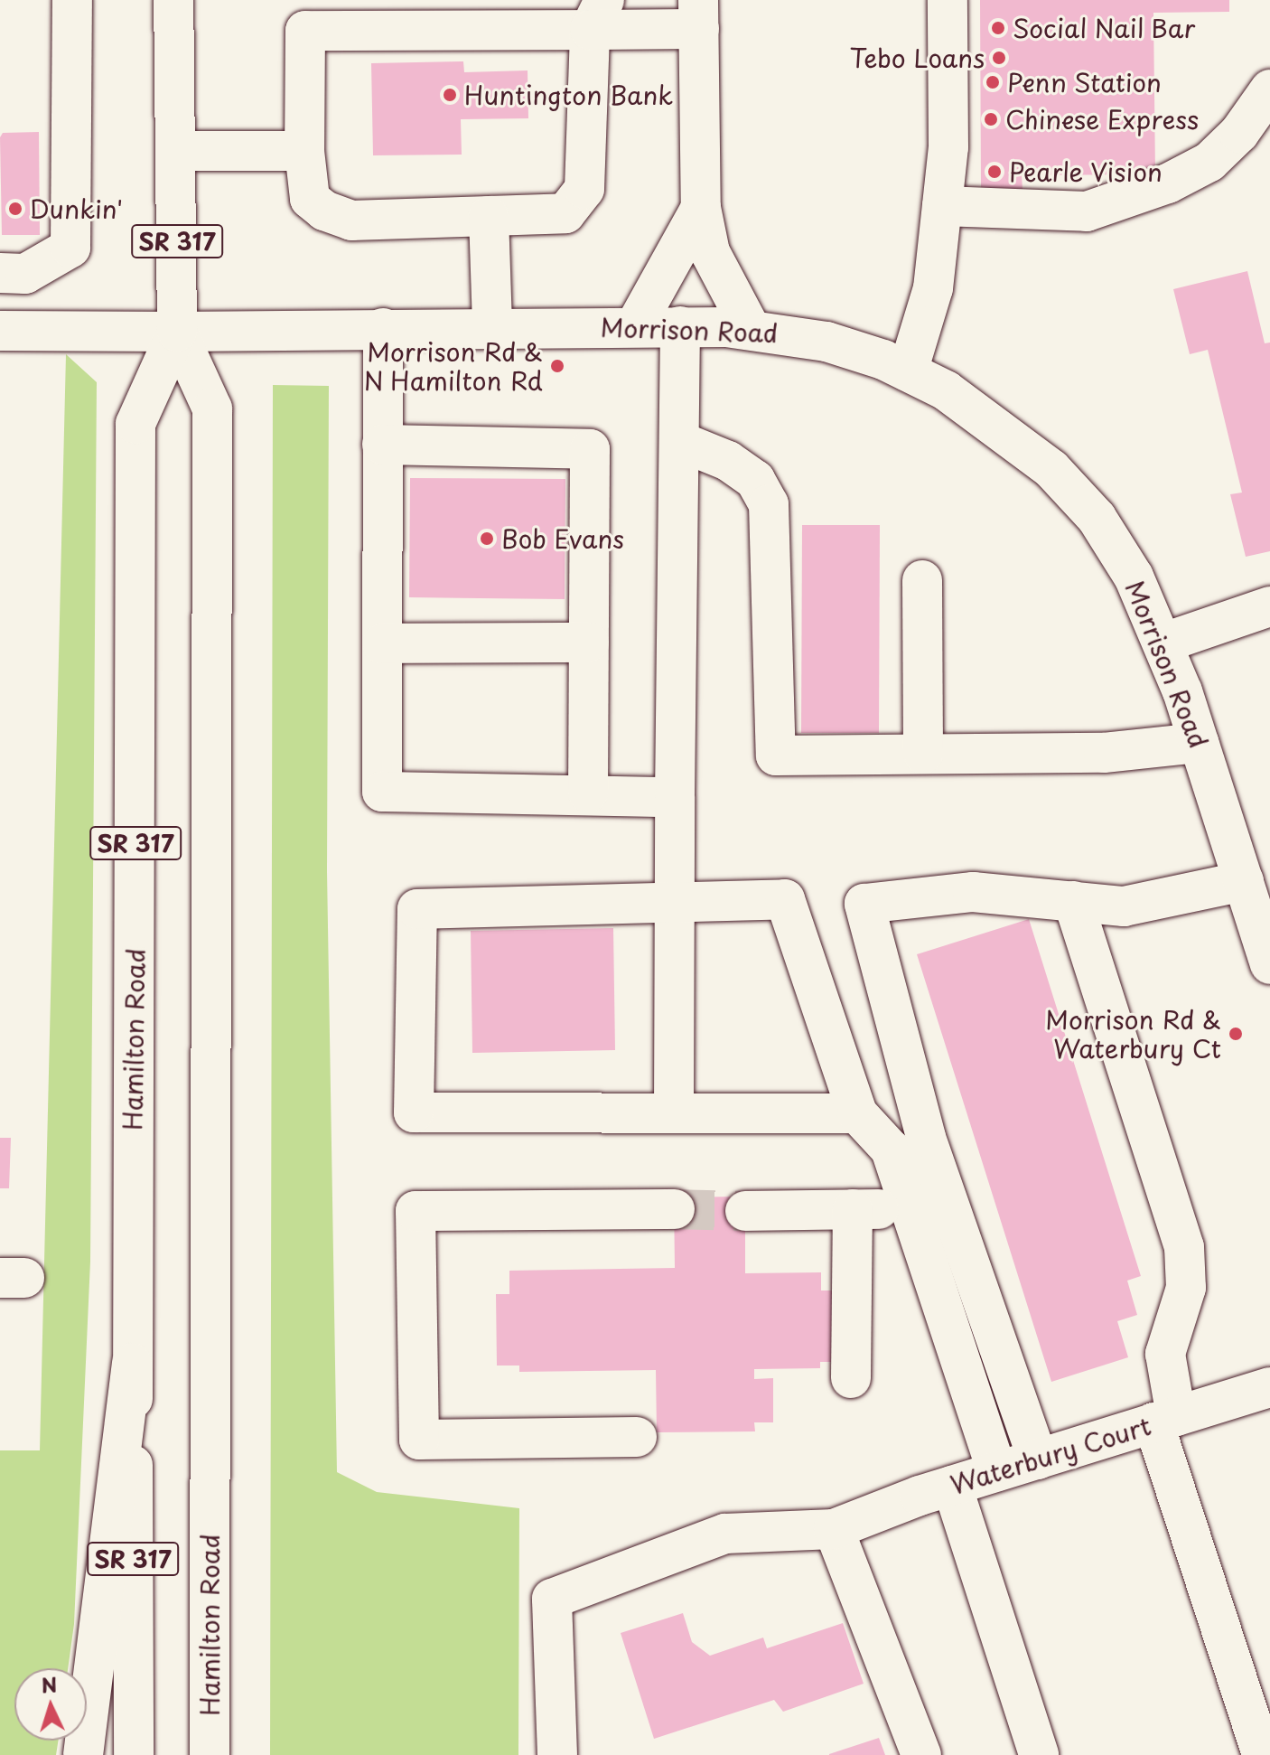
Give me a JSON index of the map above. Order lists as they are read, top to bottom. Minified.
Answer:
{"streets":{"main road":["SR 317","Morrison Road","Hamilton Road","Waterbury Court"]},"crossings":[["Morrison Road","Hamilton Road"]],"places":["Social Nail Bar","Tebo Loans","Penn Station","Huntington Bank","Chinese Express","Pearle Vision","Dunkin'","Morrison Rd & N Hamilton Rd","Bob Evans","Morrison Rd & Waterbury Ct"],"north":"top"}
